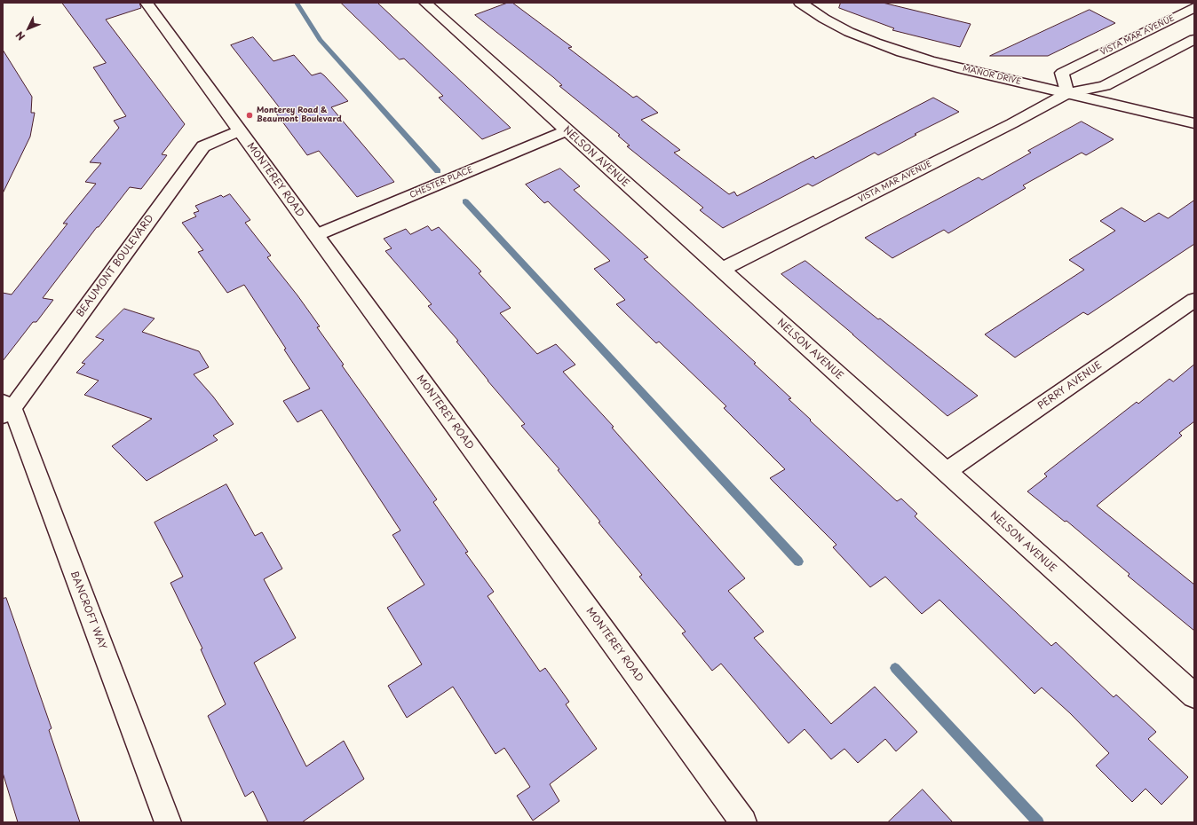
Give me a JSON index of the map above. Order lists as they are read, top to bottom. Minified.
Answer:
{"streets":{"street":["VISTA MAR AVENUE","MANOR DRIVE","NELSON AVENUE","MONTEREY ROAD","CHESTER PLACE","BEAUMONT BOULEVARD","PERRY AVENUE","BANCROFT WAY"]},"crossings":[["VISTA MAR AVENUE","MANOR DRIVE"],["VISTA MAR AVENUE","NELSON AVENUE"],["NELSON AVENUE","CHESTER PLACE"],["NELSON AVENUE","PERRY AVENUE"],["MONTEREY ROAD","CHESTER PLACE"],["MONTEREY ROAD","BEAUMONT BOULEVARD"],["BEAUMONT BOULEVARD","BANCROFT WAY"]],"places":["Monterey Road & Beaumont Boulevard"],"north":"bottom left"}
